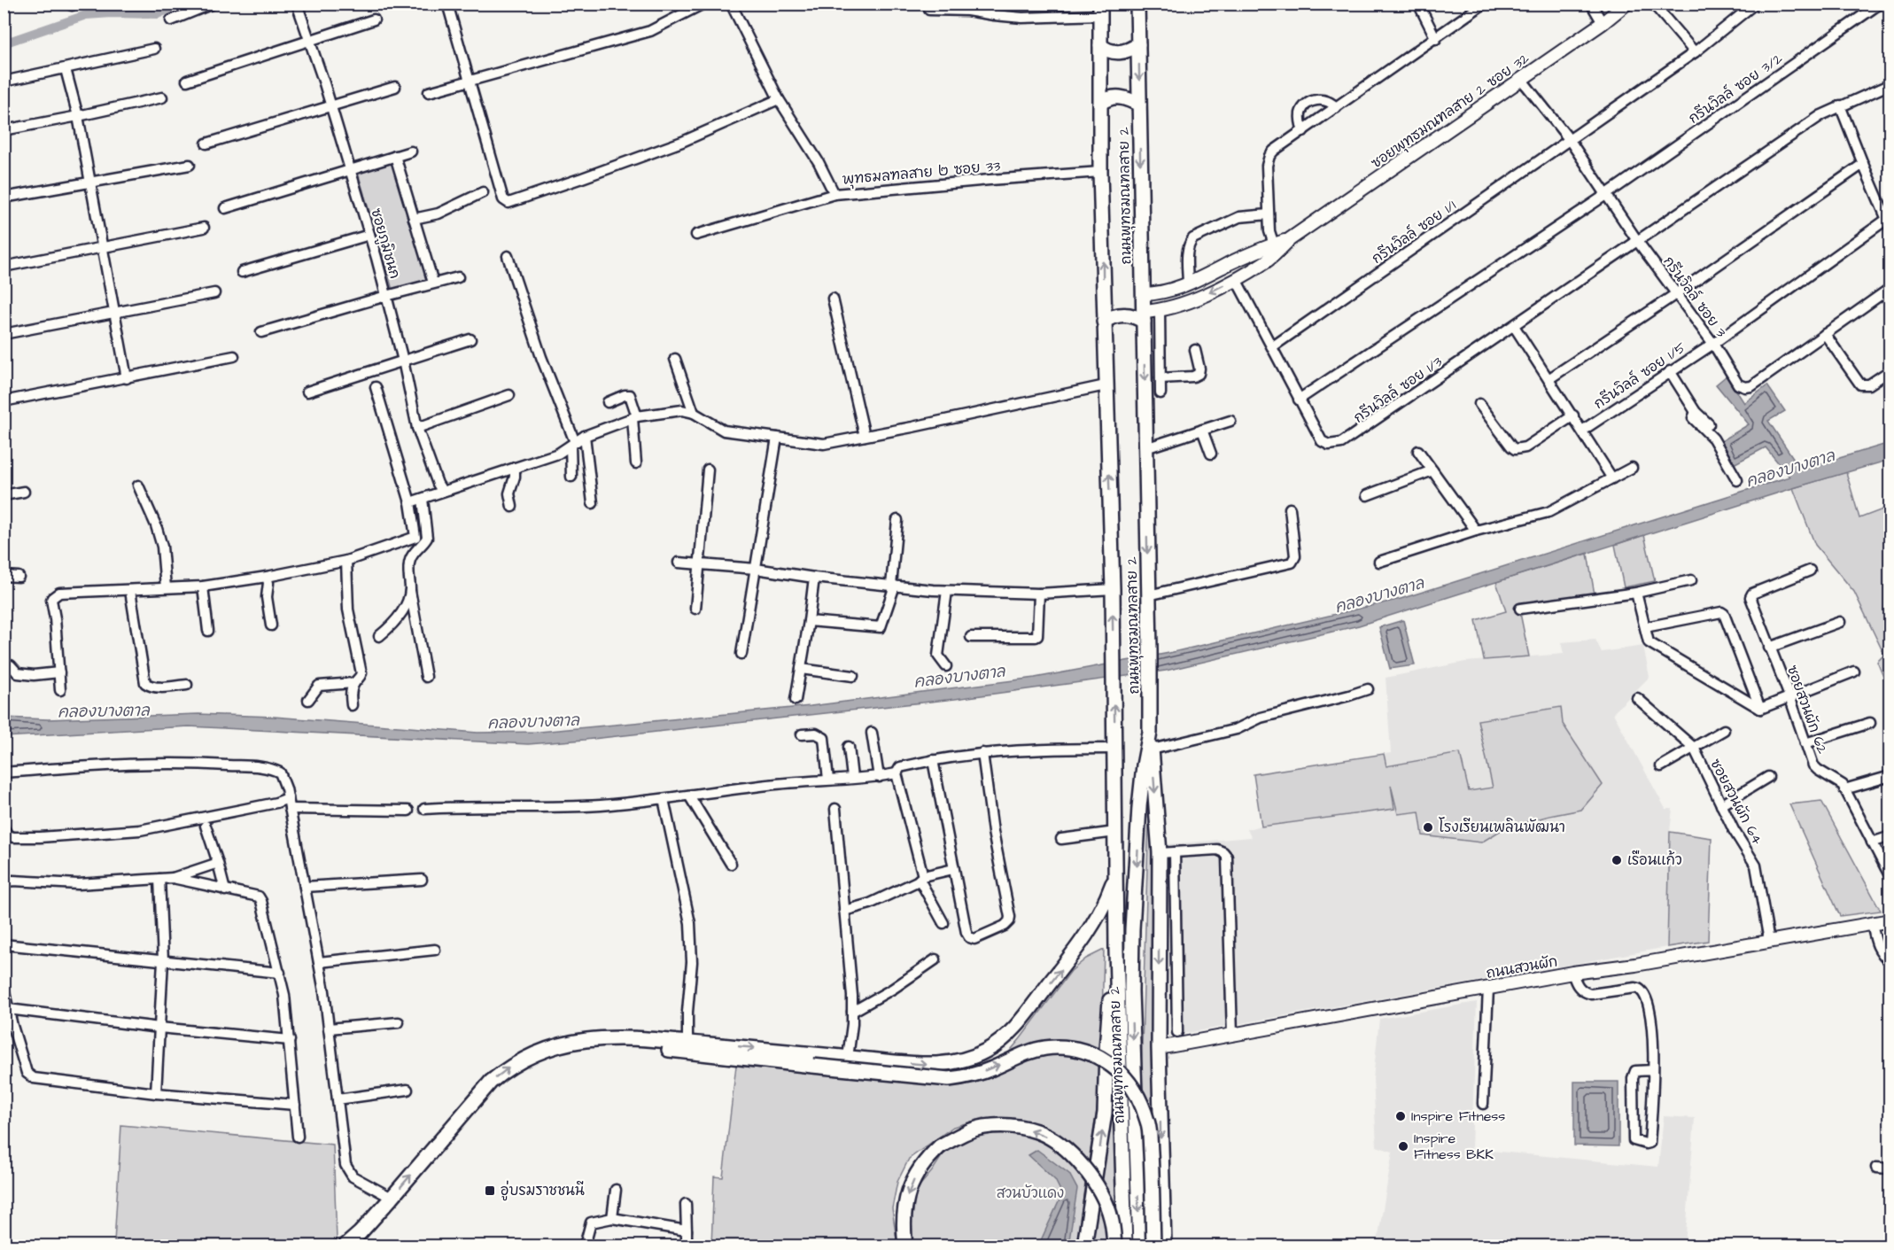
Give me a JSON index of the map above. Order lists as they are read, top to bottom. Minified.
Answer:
{"streets":{"main road":["ถนนพุทธมณฑลสาย 2"],"street":["กรีนวิลล์ ซอย 3/2","ซอยพุทธมณฑลสาย 2 ซอย 32","พุทธมลฑลสาย ๒ ซอย 33","กรีนวิลล์ ซอย 1/1","ซอยภูมิชนก","กรีนวิลล์ ซอย 3","กรีนวิลล์ ซอย 1/5","กรีนวิลล์ ซอย 1/3","ซอยสวนผัก 62","ซอยสวนผัก 64","ถนนสวนผัก"]},"crossings":[["กรีนวิลล์ ซอย 3/2","กรีนวิลล์ ซอย 3"],["กรีนวิลล์ ซอย 3/2","กรีนวิลล์ ซอย 1/3"],["ซอยพุทธมณฑลสาย 2 ซอย 32","ถนนพุทธมณฑลสาย 2"],["ซอยพุทธมณฑลสาย 2 ซอย 32","กรีนวิลล์ ซอย 3"],["ซอยพุทธมณฑลสาย 2 ซอย 32","กรีนวิลล์ ซอย 1/3"],["พุทธมลฑลสาย ๒ ซอย 33","ถนนพุทธมณฑลสาย 2"],["กรีนวิลล์ ซอย 1/1","กรีนวิลล์ ซอย 3"],["กรีนวิลล์ ซอย 1/1","กรีนวิลล์ ซอย 1/3"],["กรีนวิลล์ ซอย 3","กรีนวิลล์ ซอย 1/5"],["กรีนวิลล์ ซอย 3","กรีนวิลล์ ซอย 1/3"],["ซอยสวนผัก 64","ถนนสวนผัก"]],"water":["คลองบางตาล"],"parks":["สวนบัวแดง"],"places":{"other":["โรงเรียนเพลินพัฒนา","เรือนแก้ว","Inspire Fitness","Inspire Fitness BKK"],"transit":["อู่บรมราชชนนี"]}}
